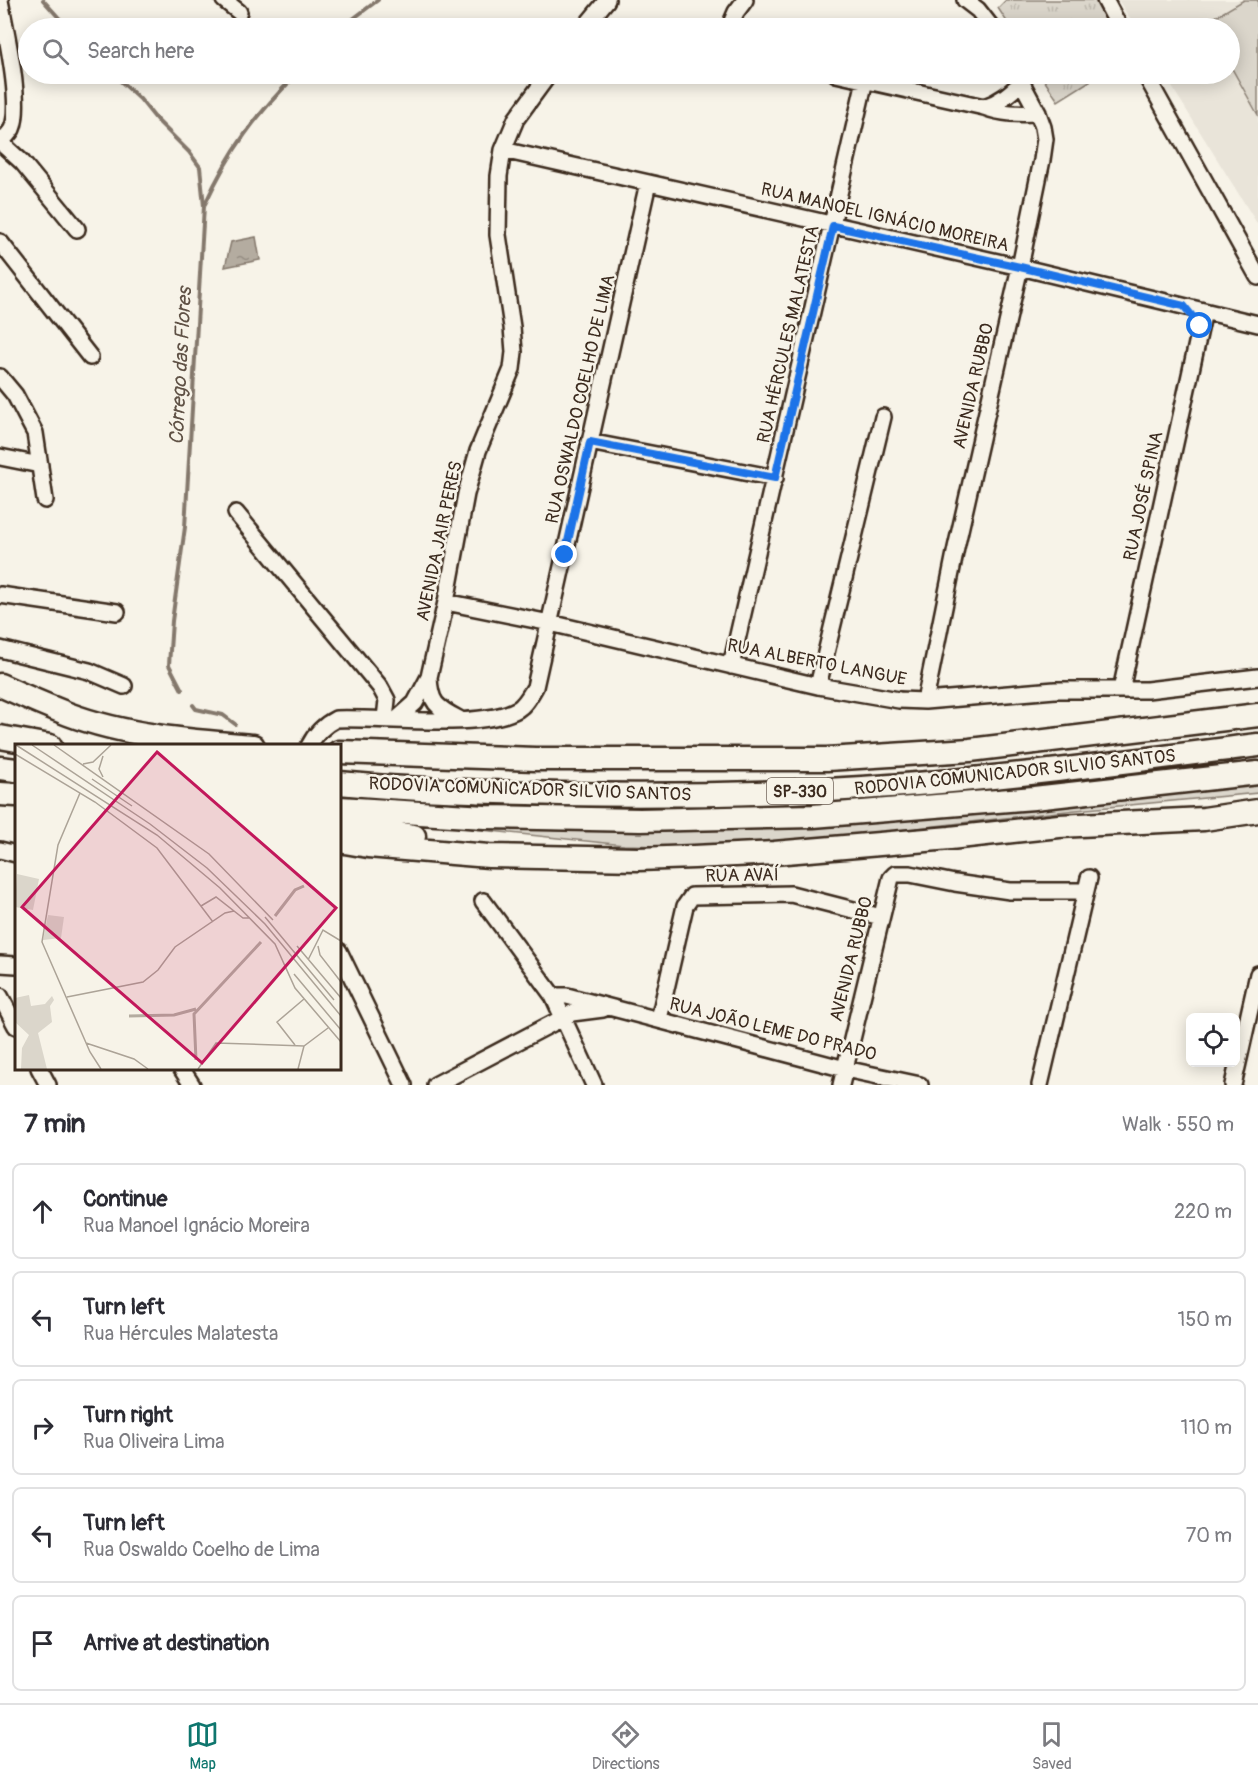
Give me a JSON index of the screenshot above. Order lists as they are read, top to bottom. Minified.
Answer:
{"streets":{"highway":["RODOVIA COMUNICADOR SILVIO SANTOS","SP-330"],"street":["RUA MANOEL IGNÁCIO MOREIRA","RUA HÉRCULES MALATESTA","AVENIDA RUBBO","RUA OSWALDO COELHO DE LIMA","RUA JOSÉ SPINA","AVENIDA JAIR PERES","RUA ALBERTO LANGUE","RUA AVAÍ","RUA JOÃO LEME DO PRADO"]},"crossings":[["RUA MANOEL IGNÁCIO MOREIRA","RUA HÉRCULES MALATESTA"],["RUA MANOEL IGNÁCIO MOREIRA","AVENIDA RUBBO"],["RUA MANOEL IGNÁCIO MOREIRA","RUA OSWALDO COELHO DE LIMA"],["RUA MANOEL IGNÁCIO MOREIRA","RUA JOSÉ SPINA"],["RUA MANOEL IGNÁCIO MOREIRA","AVENIDA JAIR PERES"],["RUA HÉRCULES MALATESTA","RUA ALBERTO LANGUE"],["AVENIDA RUBBO","RUA ALBERTO LANGUE"],["AVENIDA RUBBO","RUA AVAÍ"],["AVENIDA RUBBO","RUA JOÃO LEME DO PRADO"],["RUA OSWALDO COELHO DE LIMA","AVENIDA JAIR PERES"],["RUA OSWALDO COELHO DE LIMA","RUA ALBERTO LANGUE"],["RUA JOSÉ SPINA","RUA ALBERTO LANGUE"],["AVENIDA JAIR PERES","RUA ALBERTO LANGUE"],["RUA AVAÍ","RUA JOÃO LEME DO PRADO"]],"water":["Córrego das Flores"],"page":{"search":"Search here","heading":["7 min","Walk · 550 m"],"list":[["Continue","Rua Manoel Ignácio Moreira","220 m"],["Turn left","Rua Hércules Malatesta","150 m"],["Turn right","Rua Oliveira Lima","110 m"],["Turn left","Rua Oswaldo Coelho de Lima","70 m"],"Arrive at destination"],"nav":["Map","Directions","Saved"]}}
